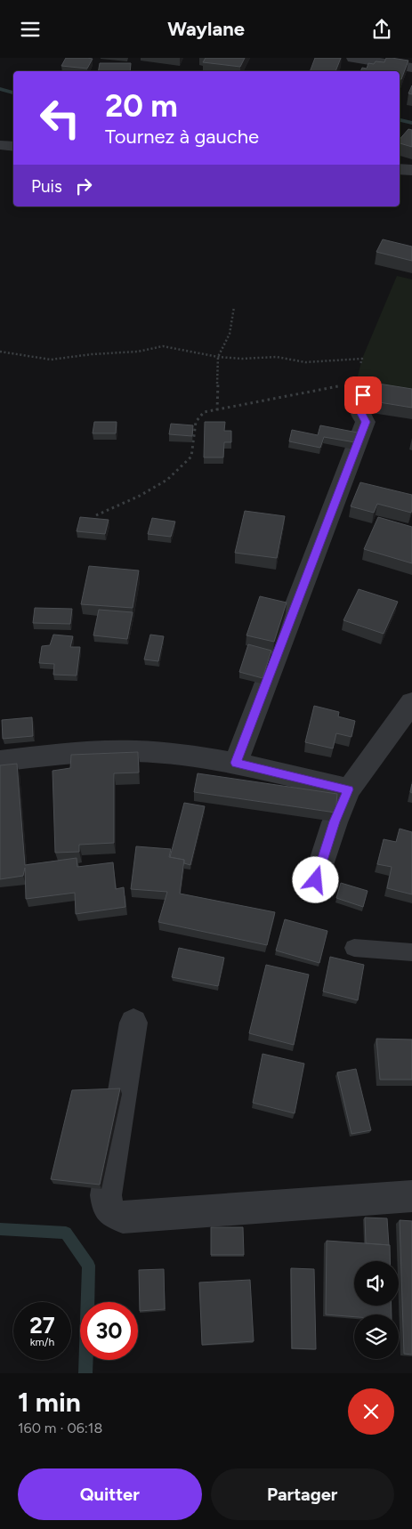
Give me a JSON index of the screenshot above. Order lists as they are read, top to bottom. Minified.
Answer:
{"page":{"header":"Waylane","turn":["20 m","Tournez à gauche"],"then":"Puis","speed":"27 km/h","limit":"30","heading":["1 min","160 m · 06:18"],"buttons":["Quitter","Partager"]}}
